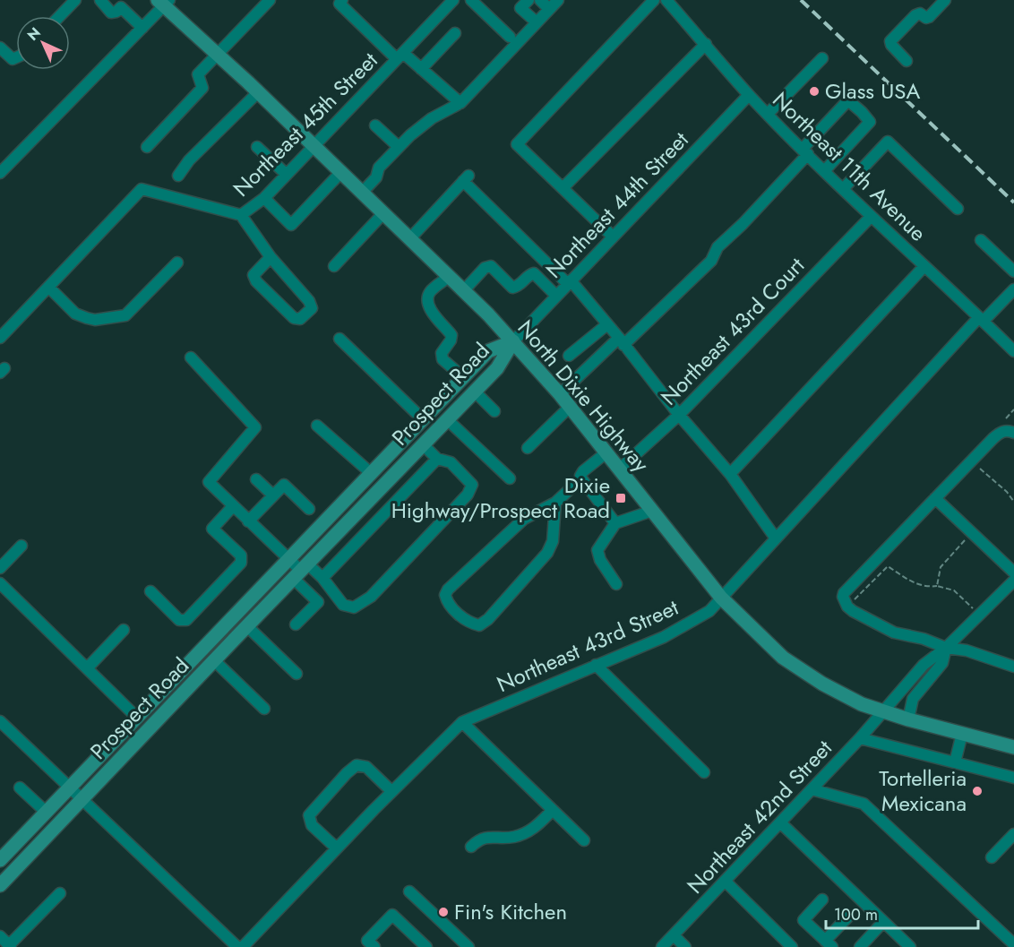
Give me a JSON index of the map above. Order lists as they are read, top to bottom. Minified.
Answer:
{"streets":{"main road":["Prospect Road","North Dixie Highway"],"street":["Northeast 45th Street","Northeast 11th Avenue","Northeast 44th Street","Northeast 43rd Court","Northeast 43rd Street","Northeast 42nd Street"]},"crossings":[["Northeast 45th Street","North Dixie Highway"],["Northeast 11th Avenue","Northeast 44th Street"],["Northeast 11th Avenue","Northeast 43rd Court"],["Northeast 11th Avenue","Northeast 43rd Street"],["Northeast 44th Street","Prospect Road"],["Northeast 44th Street","North Dixie Highway"],["Northeast 43rd Court","North Dixie Highway"],["Prospect Road","North Dixie Highway"],["North Dixie Highway","Northeast 43rd Street"],["North Dixie Highway","Northeast 42nd Street"]],"places":{"other":["Glass USA","Tortelleria Mexicana","Fin's Kitchen"],"transit":["Dixie Highway/Prospect Road"]},"scale_bar":"100 m","north":"top left"}
